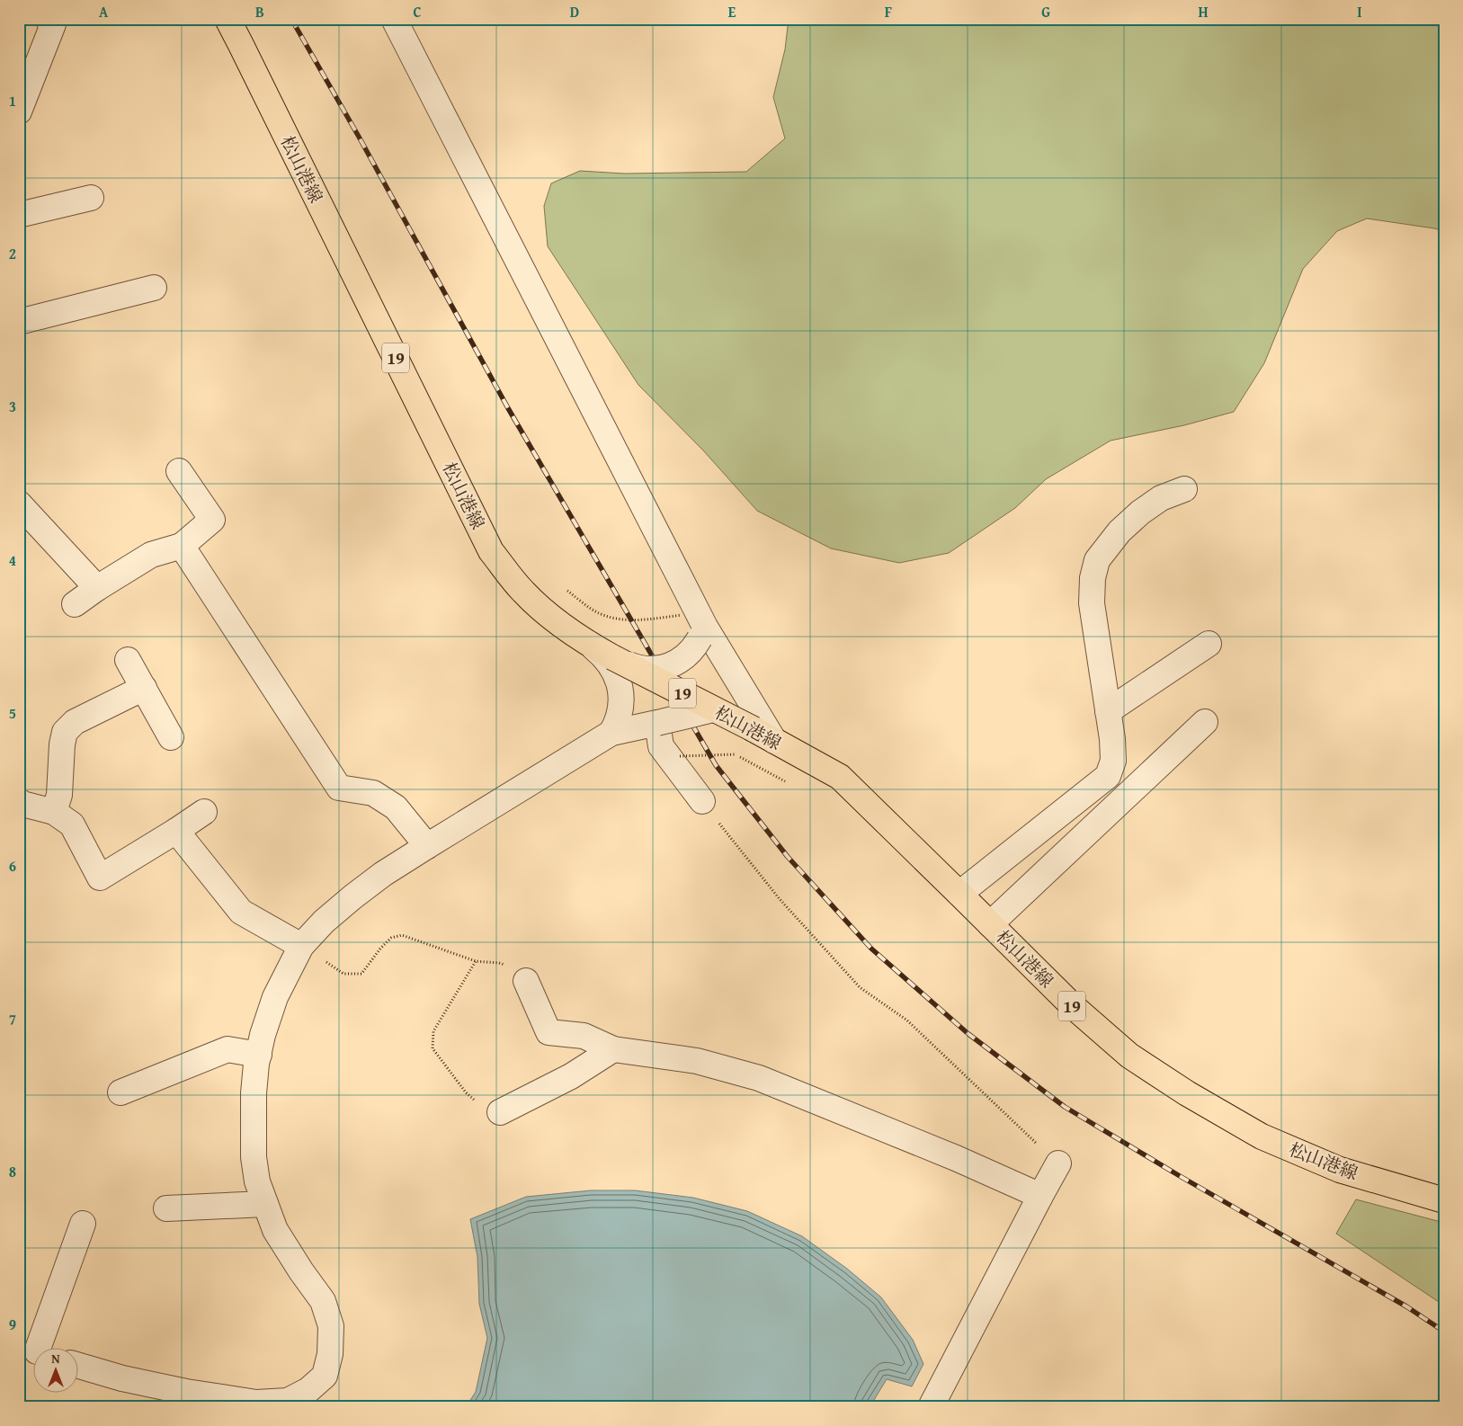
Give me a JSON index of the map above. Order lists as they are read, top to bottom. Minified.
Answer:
{"streets":{"main road":["松山港線","19"]},"north":"top","grid":{"columns":["A","B","C","D","E","F","G","H","I"],"rows":["1","2","3","4","5","6","7","8","9"]}}
